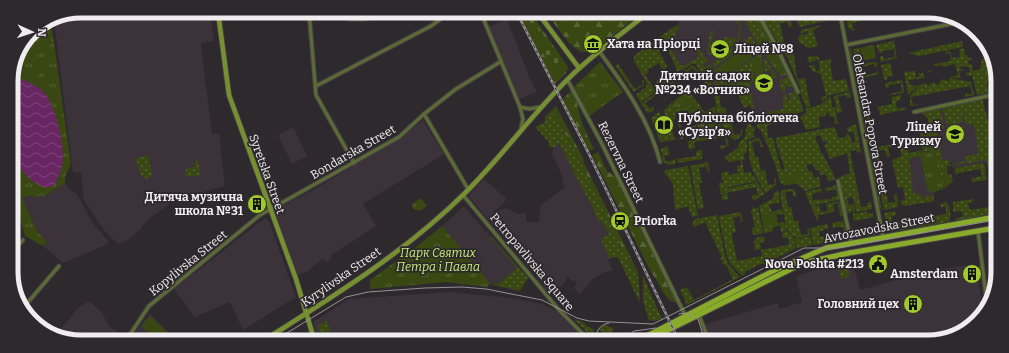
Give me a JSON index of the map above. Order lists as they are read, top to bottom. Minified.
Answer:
{"streets":{"main road":["Syretska Street","Avtozavodska Street","Kyrylivska Street"],"street":["Oleksandra Popova Street","Bondarska Street","Rezervna Street","Petropavlivska Square","Kopylivska Street"]},"crossings":[["Oleksandra Popova Street","Avtozavodska Street"],["Bondarska Street","Syretska Street"],["Bondarska Street","Kopylivska Street"],["Rezervna Street","Avtozavodska Street"],["Rezervna Street","Kyrylivska Street"],["Syretska Street","Kopylivska Street"],["Syretska Street","Kyrylivska Street"],["Petropavlivska Square","Kyrylivska Street"]],"parks":["Парк Святих Петра і Павла"],"places":{"museum":["Хата на Пріорці"],"school or university":["Ліцей №8","Дитячий садок №234 «Вогник»","Ліцей Туризму"],"library":["Публічна бібліотека «Сузір’я»"],"building":["Дитяча музична школа №31","Amsterdam","Головний цех"],"station":["Priorka"],"public building":["Nova Poshta #213"]},"north":"right"}
